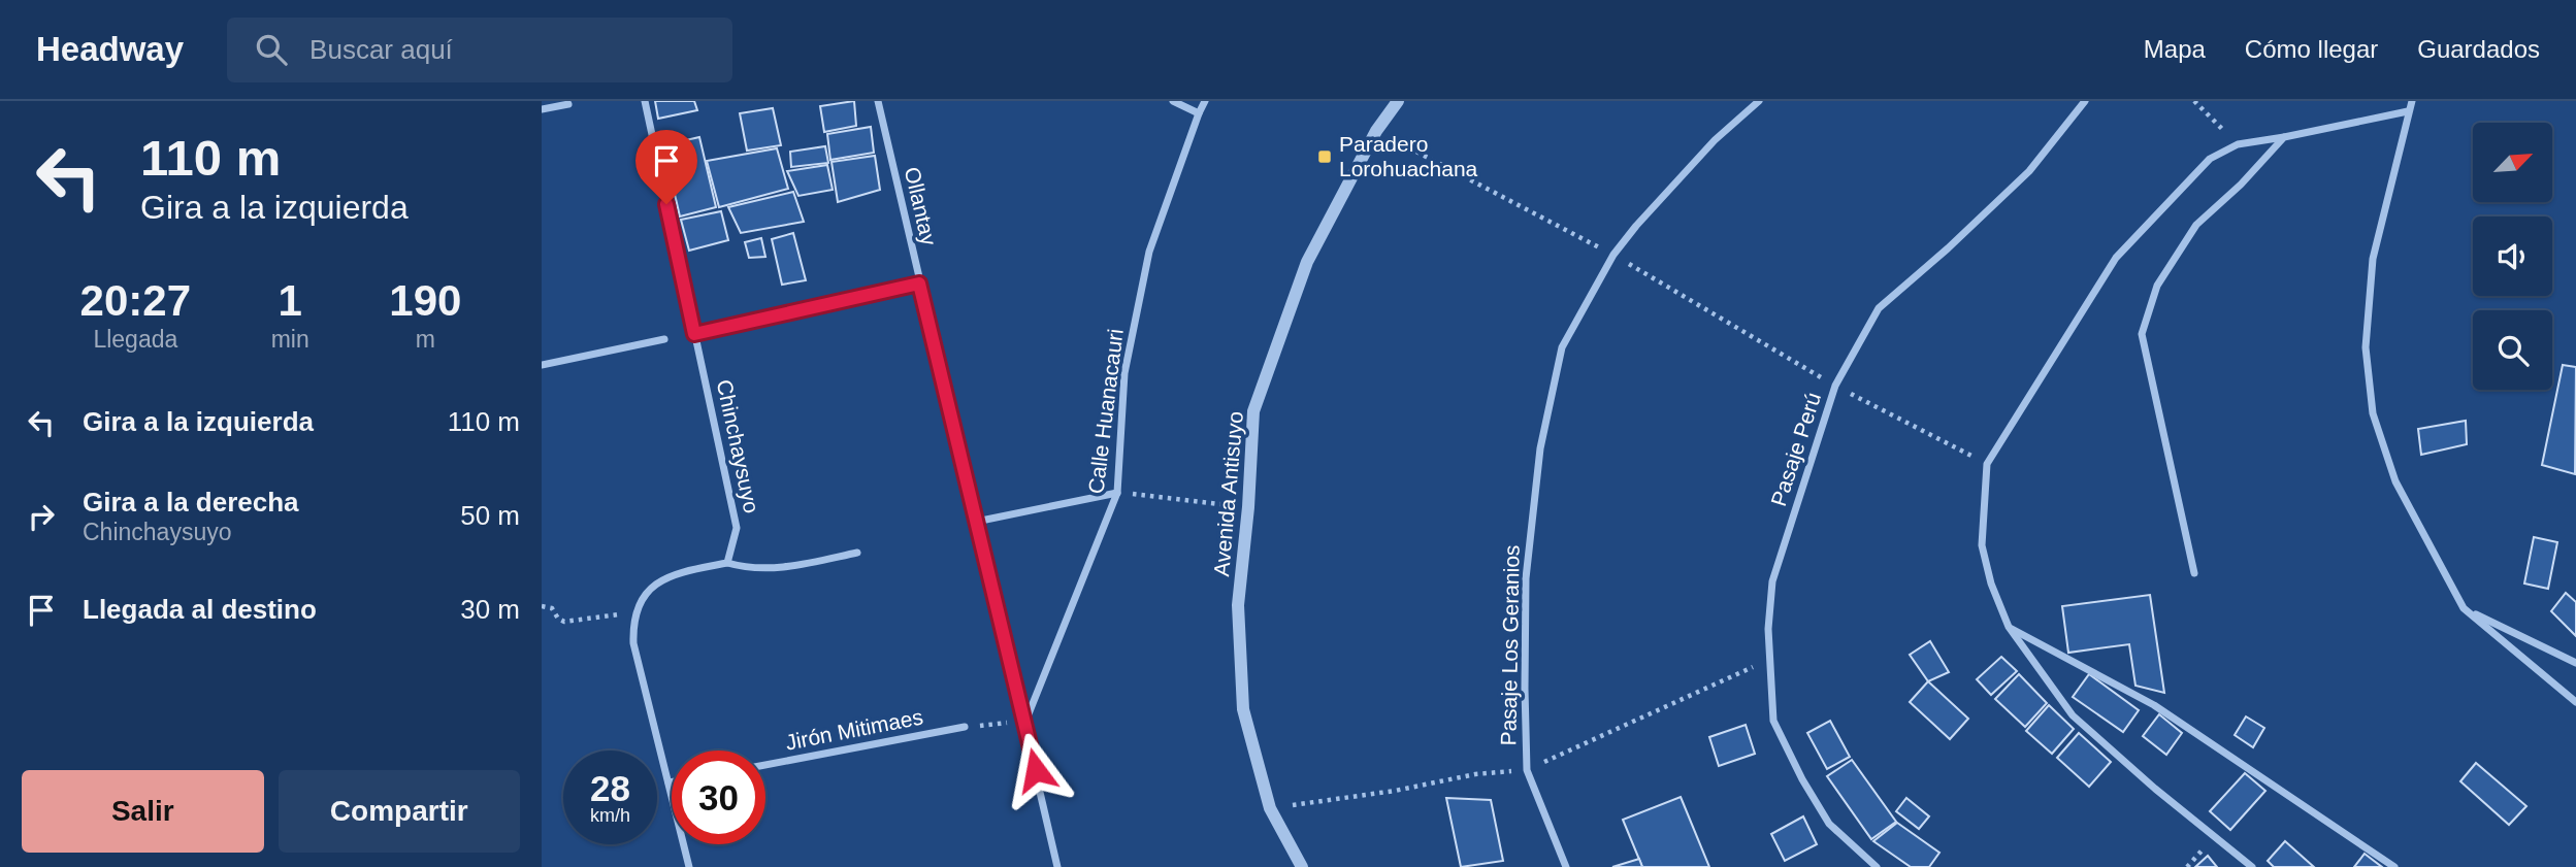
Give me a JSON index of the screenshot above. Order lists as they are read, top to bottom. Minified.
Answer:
{"streets":{"street":["Ollantay","Calle Huanacauri","Chinchaysuyo","Pasaje Perú","Avenida Antisuyo","Pasaje Los Geranios","Jirón Mitimaes"]},"crossings":[["Ollantay","Calle Huanacauri"]],"places":{"transit":["Paradero Lorohuachana"]},"north":"top right","page":{"header":"Headway","search":"Buscar aquí","nav":["Mapa","Cómo llegar","Guardados"],"turn":["110 m","Gira a la izquierda"],"eta":["20:27","Llegada","1","min","190","m"],"list":[{"name":"Gira a la izquierda","value":"110 m"},{"name":"Gira a la derecha","note":"Chinchaysuyo","value":"50 m"},{"name":"Llegada al destino","value":"30 m"}],"speed":"28 km/h","limit":"30","buttons":["Salir","Compartir"]}}
